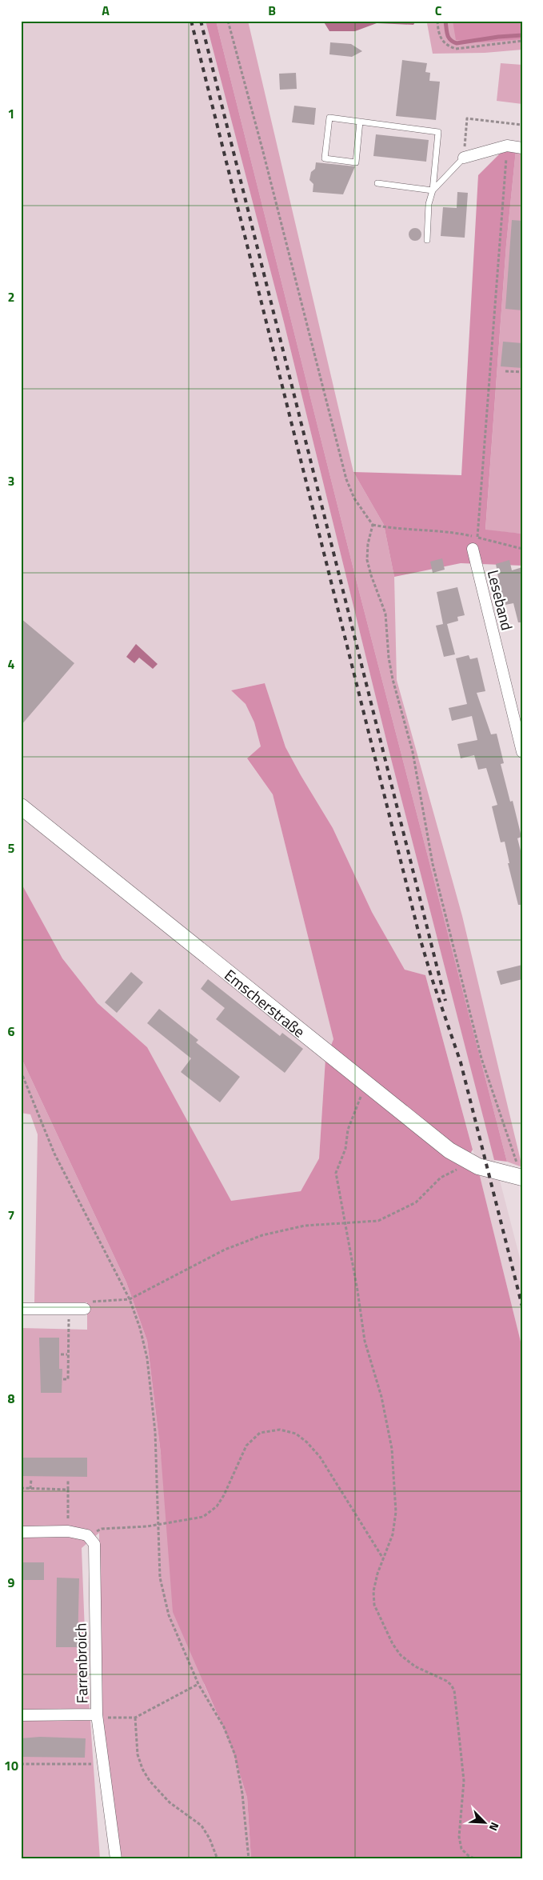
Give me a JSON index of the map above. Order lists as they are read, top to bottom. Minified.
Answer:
{"streets":{"street":["Leseband","Emscherstraße","Farrenbroich"]},"north":"bottom right","grid":{"columns":["A","B","C"],"rows":["1","2","3","4","5","6","7","8","9","10"]}}
